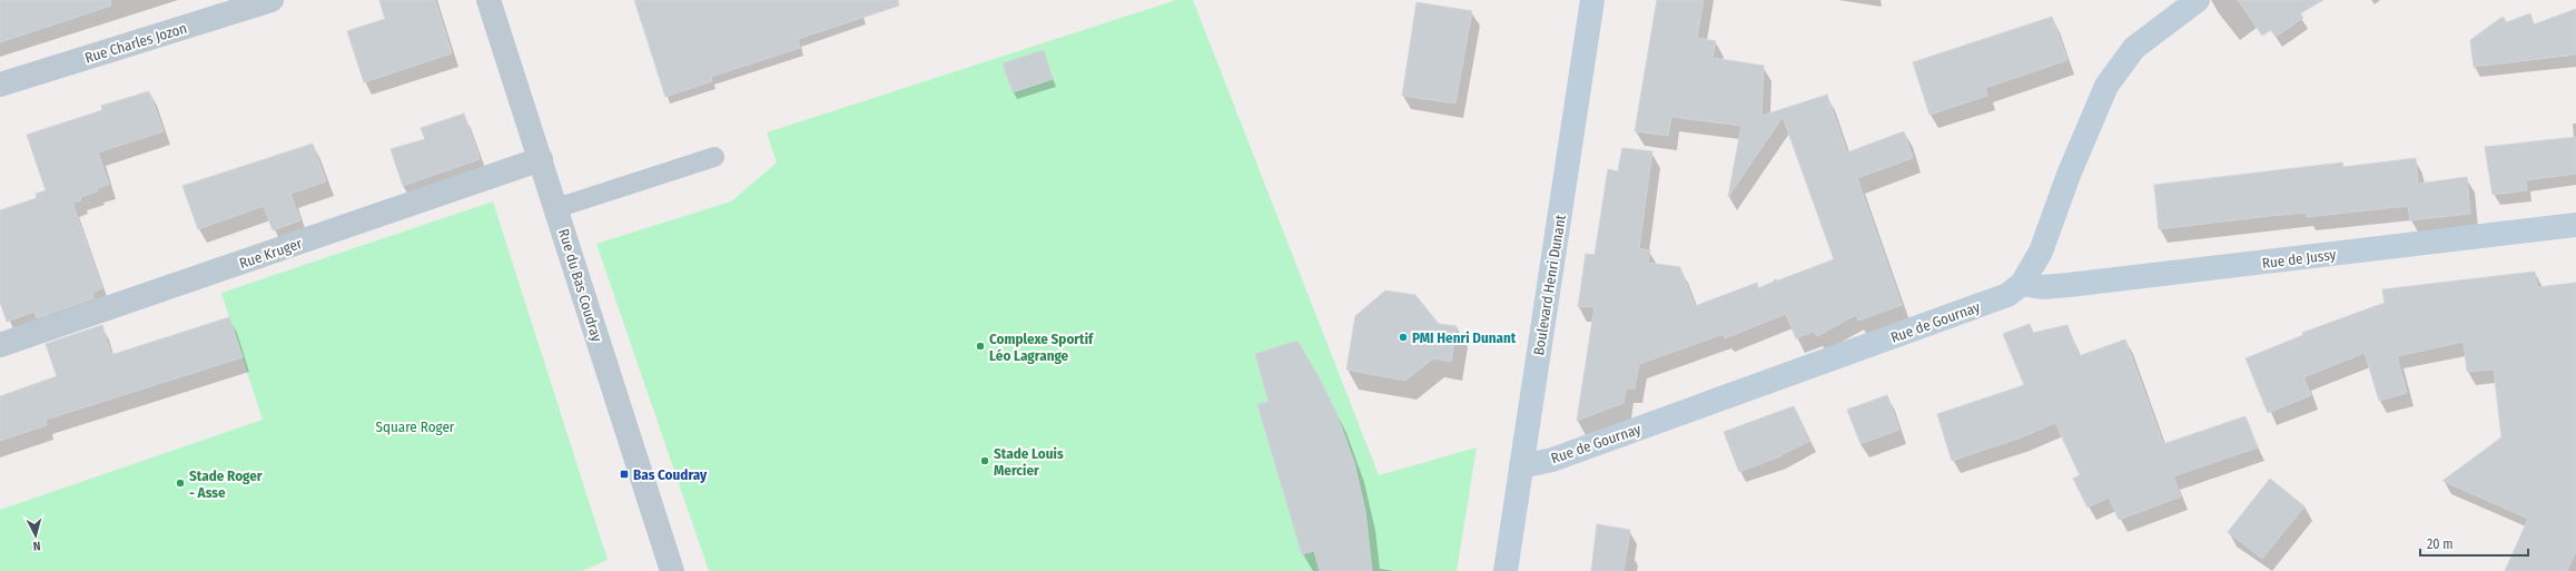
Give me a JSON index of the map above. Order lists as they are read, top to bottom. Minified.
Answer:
{"streets":{"street":["Rue Charles Jozon","Rue Kruger","Rue de Jussy","Rue du Bas Coudray","Boulevard Henri Dunant","Rue de Gournay"]},"crossings":[["Rue Kruger","Rue du Bas Coudray"],["Rue de Jussy","Rue de Gournay"],["Boulevard Henri Dunant","Rue de Gournay"]],"parks":["Square Roger"],"places":{"other":["PMI Henri Dunant","Complexe Sportif Léo Lagrange","Stade Louis Mercier","Stade Roger - Asse"],"transit":["Bas Coudray"]},"scale_bar":"20 m","north":"bottom"}
